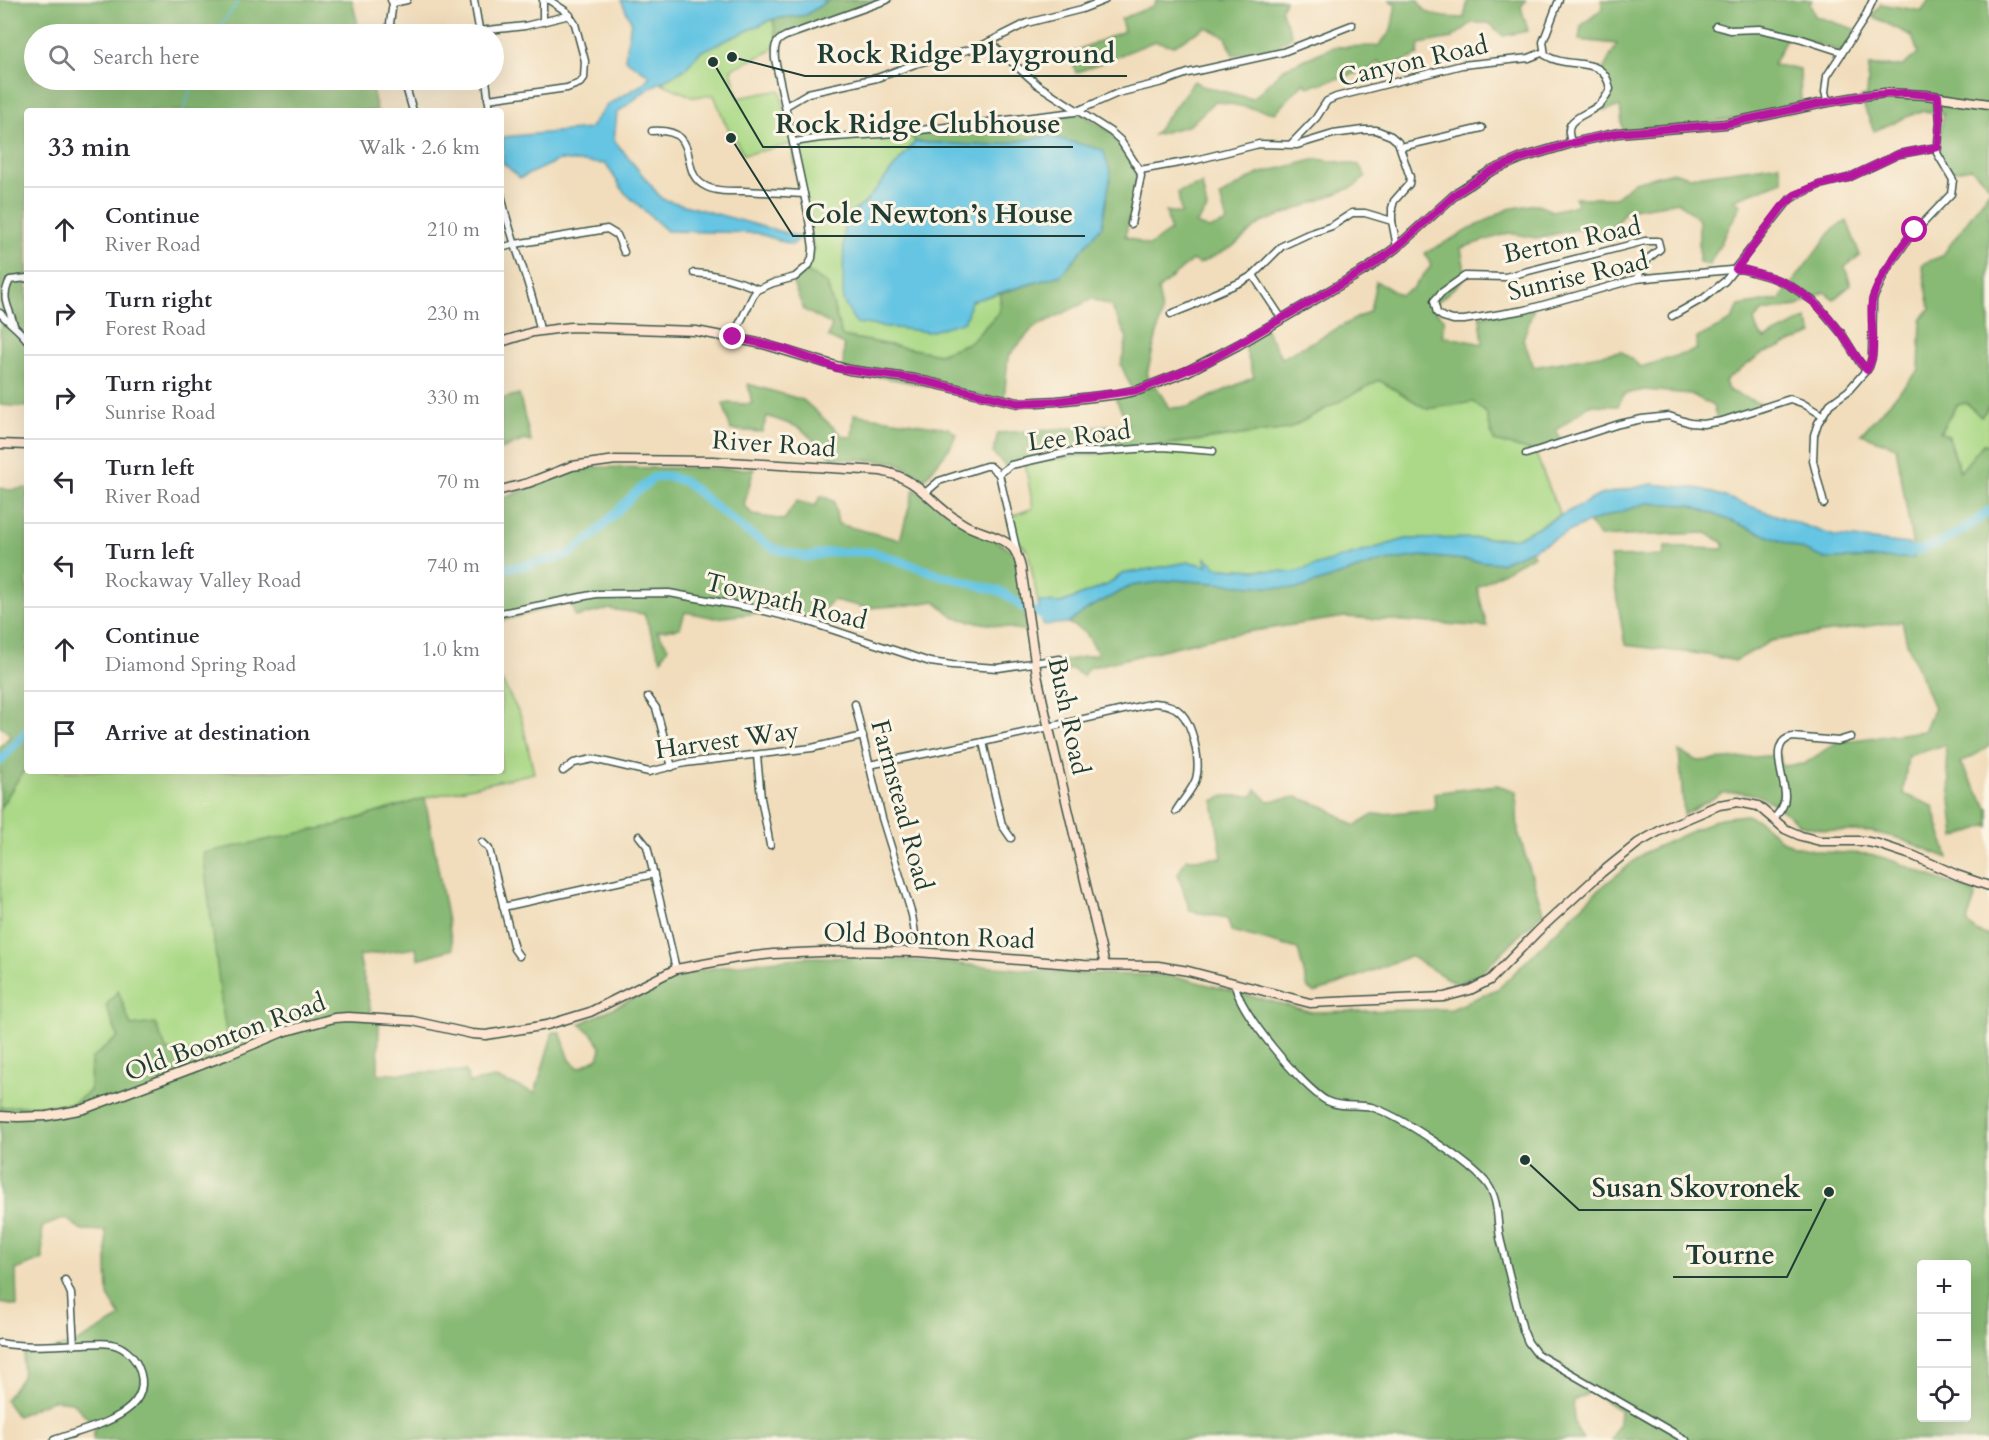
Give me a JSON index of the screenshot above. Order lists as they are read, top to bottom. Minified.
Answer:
{"streets":{"street":["Canyon Road","Berton Road","Sunrise Road","Lee Road","River Road","Towpath Road","Bush Road","Harvest Way","Farmstead Road","Old Boonton Road"]},"crossings":[["Berton Road","Sunrise Road"],["Lee Road","River Road"],["Lee Road","Bush Road"],["River Road","Bush Road"],["Towpath Road","Bush Road"],["Bush Road","Old Boonton Road"],["Harvest Way","Farmstead Road"],["Farmstead Road","Old Boonton Road"]],"places":["Rock Ridge Playground","Rock Ridge Clubhouse","Cole Newton’s House","Susan Skovronek","Tourne"],"page":{"search":"Search here","heading":["33 min","Walk · 2.6 km"],"list":[["Continue","River Road","210 m"],["Turn right","Forest Road","230 m"],["Turn right","Sunrise Road","330 m"],["Turn left","River Road","70 m"],["Turn left","Rockaway Valley Road","740 m"],["Continue","Diamond Spring Road","1.0 km"],"Arrive at destination"],"map_buttons":["+","−"]}}
